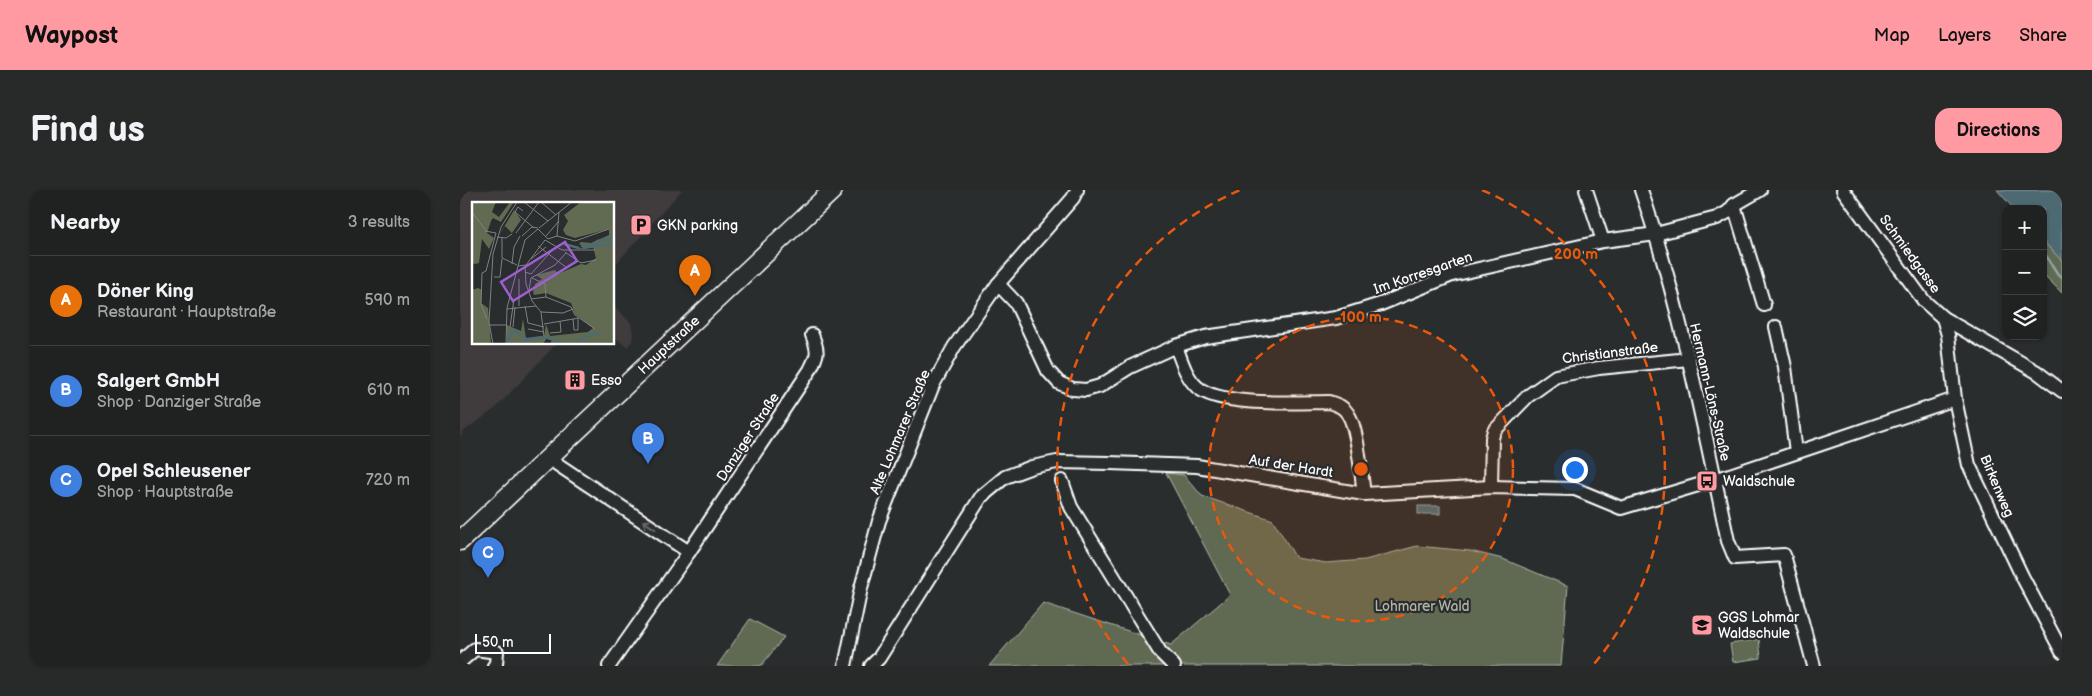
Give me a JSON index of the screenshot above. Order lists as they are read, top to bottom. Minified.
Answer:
{"streets":{"main road":["Hauptstraße"],"street":["Schmiedgasse","Im Korresgarten","Christianstraße","Hermann-Löns-Straße","Alte Lohmarer Straße","Danziger Straße","Auf der Hardt","Birkenweg"]},"crossings":[["Schmiedgasse","Birkenweg"],["Im Korresgarten","Hermann-Löns-Straße"],["Im Korresgarten","Alte Lohmarer Straße"],["Christianstraße","Hermann-Löns-Straße"],["Christianstraße","Auf der Hardt"],["Hermann-Löns-Straße","Auf der Hardt"],["Auf der Hardt","Birkenweg"]],"parks":["Lohmarer Wald"],"places":{"parking":["GKN parking"],"building":["Esso"],"bus stop":["Waldschule"],"school or university":["GGS Lohmar Waldschule"]},"scale_bar":"50 m","page":{"header":"Waypost","nav":["Map","Layers","Share"],"buttons":"Directions","title":"Find us","heading":["Nearby","3 results"],"map_buttons":["+","−"],"list":[{"mark":"A","name":"Döner King","note":"Restaurant · Hauptstraße","value":"590 m"},{"mark":"B","name":"Salgert GmbH","note":"Shop · Danziger Straße","value":"610 m"},{"mark":"C","name":"Opel Schleusener","note":"Shop · Hauptstraße","value":"720 m"}],"pins":["A","B","C"],"scale":"50 m"},"rings":["200 m","100 m"]}
